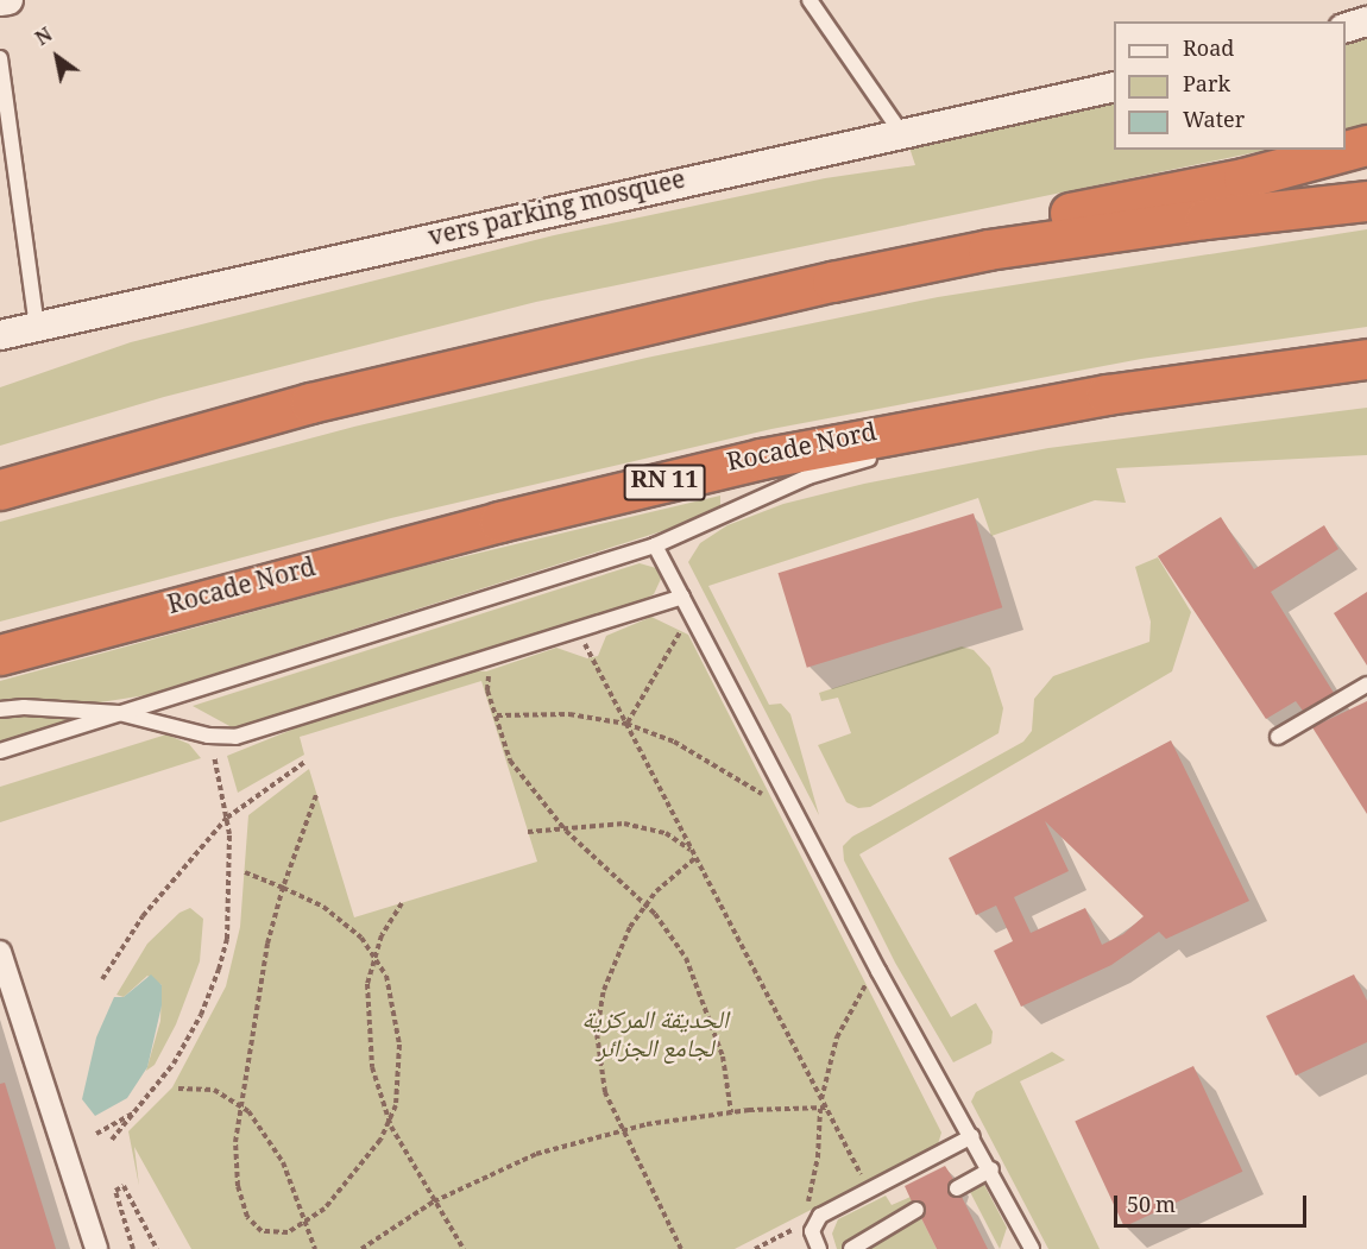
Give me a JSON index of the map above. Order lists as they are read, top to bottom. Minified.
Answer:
{"streets":{"highway":["Rocade Nord","RN 11"],"street":["vers parking mosquee"]},"parks":["الحديقة المركزية لجامع الجزائر"],"legend":["Road","Park","Water"],"scale_bar":"50 m","north":"top left"}
